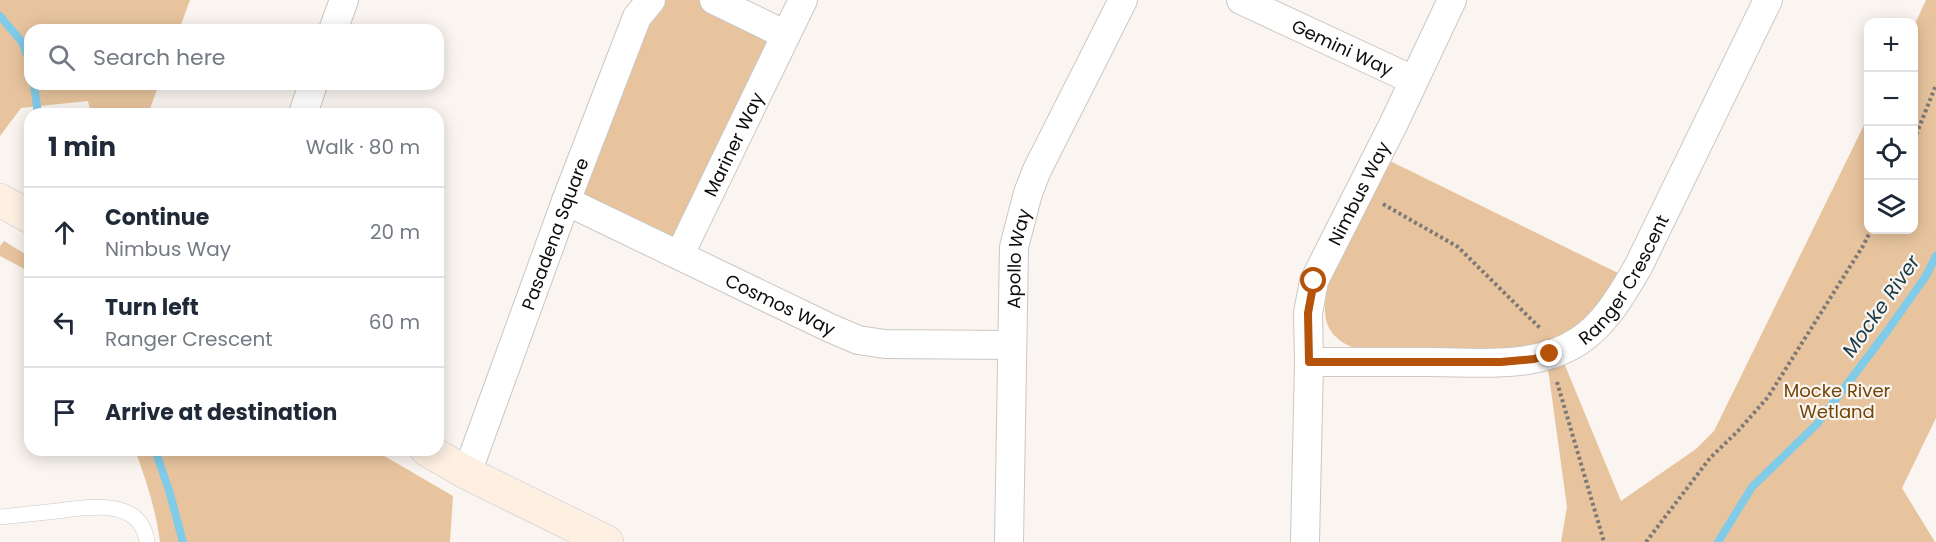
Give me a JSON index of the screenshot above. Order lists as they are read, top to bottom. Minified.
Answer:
{"streets":{"street":["Gemini Way","Mariner Way","Nimbus Way","Pasadena Square","Apollo Way","Ranger Crescent","Cosmos Way"]},"crossings":[["Gemini Way","Nimbus Way"],["Mariner Way","Cosmos Way"],["Nimbus Way","Ranger Crescent"],["Pasadena Square","Cosmos Way"],["Apollo Way","Cosmos Way"]],"water":["Mocke River"],"parks":["Mocke River Wetland"],"page":{"map_buttons":["+","−"],"search":"Search here","heading":["1 min","Walk · 80 m"],"list":[["Continue","Nimbus Way","20 m"],["Turn left","Ranger Crescent","60 m"],"Arrive at destination"]}}
